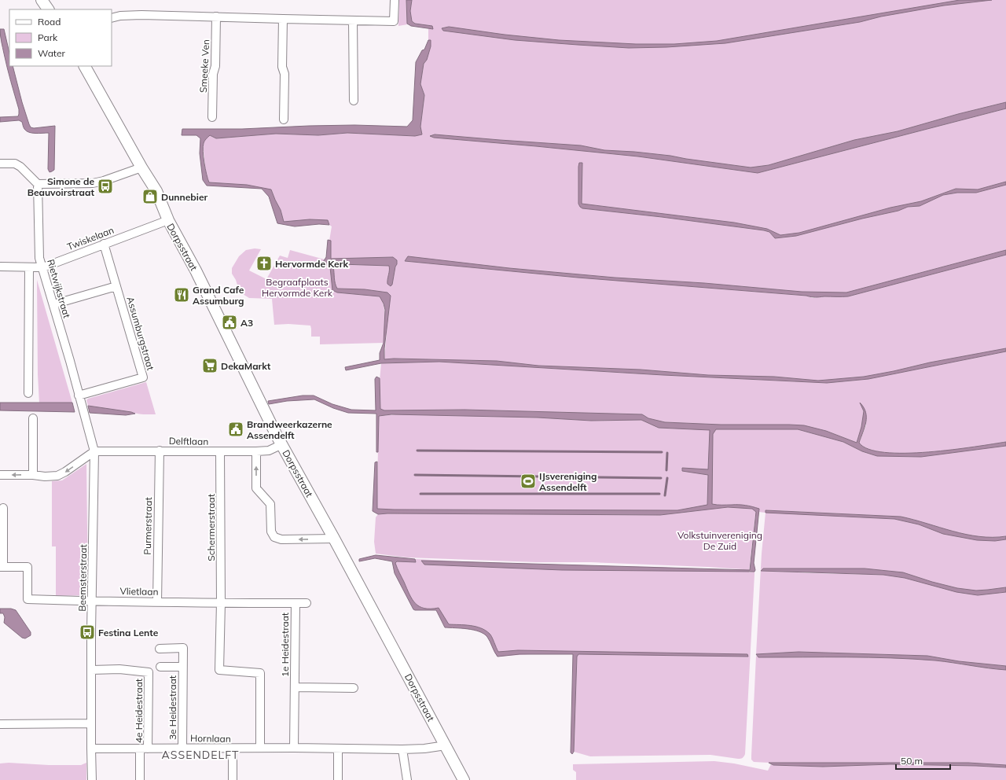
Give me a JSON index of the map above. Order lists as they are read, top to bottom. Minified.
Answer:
{"streets":{"street":["Smeeke Ven","Twiskelaan","Dorpsstraat","Rietwijkstraat","Assumburgstraat","Delftlaan","Purmerstraat","Schermerstraat","Beemsterstraat","Vlietlaan","1e Heidestraat","3e Heidestraat","4e Heidestraat","Hornlaan"]},"crossings":[["Twiskelaan","Dorpsstraat"],["Twiskelaan","Rietwijkstraat"],["Twiskelaan","Assumburgstraat"],["Dorpsstraat","Delftlaan"],["Dorpsstraat","Hornlaan"],["Rietwijkstraat","Assumburgstraat"],["Delftlaan","Purmerstraat"],["Delftlaan","Schermerstraat"],["Delftlaan","Beemsterstraat"],["Purmerstraat","Vlietlaan"],["Schermerstraat","Vlietlaan"],["Schermerstraat","Hornlaan"],["Beemsterstraat","Vlietlaan"],["Beemsterstraat","4e Heidestraat"],["Vlietlaan","1e Heidestraat"],["1e Heidestraat","Hornlaan"],["3e Heidestraat","Hornlaan"],["4e Heidestraat","Hornlaan"]],"districts":["ASSENDELFT"],"parks":["Begraafplaats Hervormde Kerk","Volkstuinvereniging De Zuid"],"places":{"bus stop":["Simone de Beauvoirstraat","Festina Lente"],"shop":["Dunnebier"],"church":["Hervormde Kerk"],"restaurant":["Grand Cafe Assumburg"],"public building":["A3","Brandweerkazerne Assendelft"],"supermarket":["DekaMarkt"],"sports":["IJsvereniging Assendelft"]},"legend":["Road","Park","Water"],"scale_bar":"50 m"}
